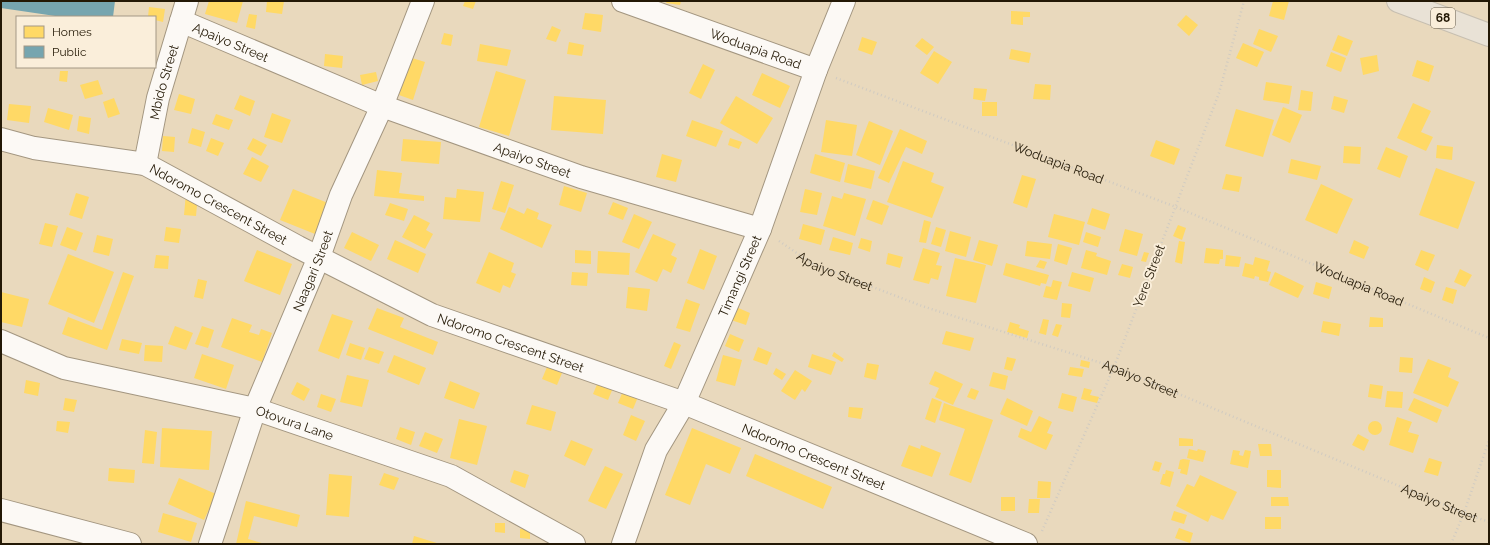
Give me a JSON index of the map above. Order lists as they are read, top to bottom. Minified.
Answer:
{"streets":{"main road":["68"],"street":["Apaiyo Street","Woduapia Road","Mbido Street","Ndoromo Crescent Street","Naagari Street","Timangi Street","Otovura Lane"],"path":["Yere Street"]},"crossings":[["Apaiyo Street","Mbido Street"],["Apaiyo Street","Naagari Street"],["Apaiyo Street","Timangi Street"],["Apaiyo Street","Yere Street"],["Woduapia Road","Timangi Street"],["Woduapia Road","Yere Street"],["Mbido Street","Ndoromo Crescent Street"],["Ndoromo Crescent Street","Naagari Street"],["Ndoromo Crescent Street","Timangi Street"],["Ndoromo Crescent Street","Yere Street"],["Naagari Street","Otovura Lane"]],"legend":["Homes","Public"]}
